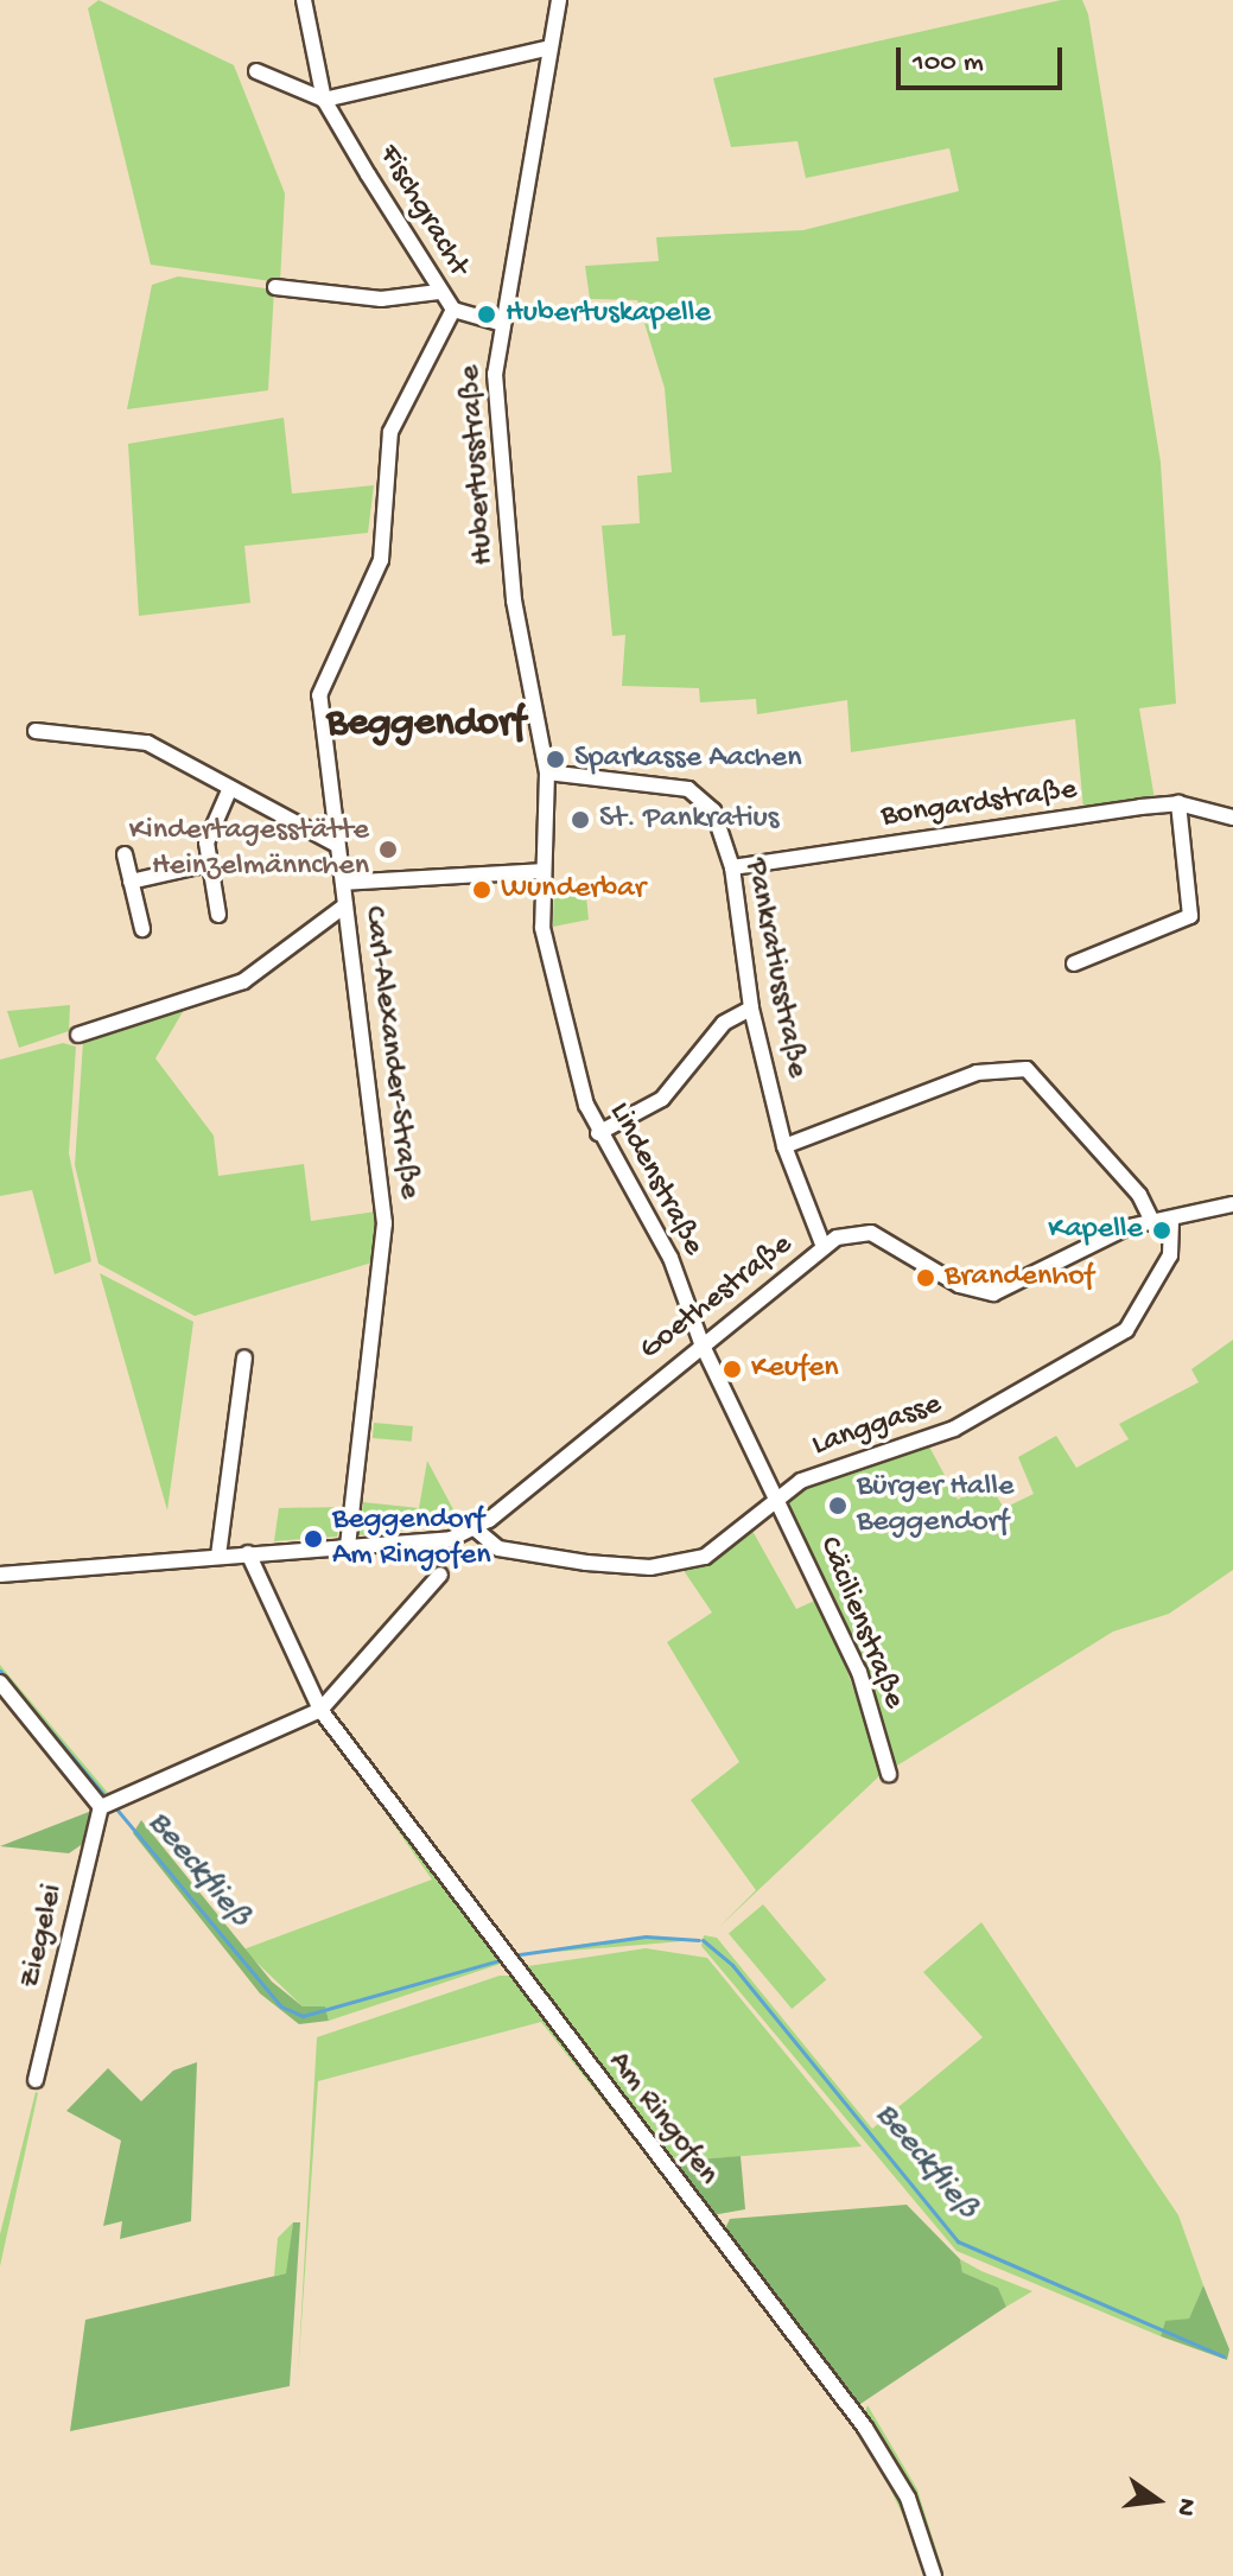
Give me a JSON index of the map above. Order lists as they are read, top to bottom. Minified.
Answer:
{"streets":{"street":["Fischgracht","Hubertusstraße","Bongardstraße","Pankratiusstraße","Carl-Alexander-Straße","Lindenstraße","Goethestraße","Langgasse","Cäcilienstraße","Ziegelei","Am Ringofen"]},"crossings":[["Fischgracht","Hubertusstraße"],["Fischgracht","Carl-Alexander-Straße"],["Hubertusstraße","Pankratiusstraße"],["Hubertusstraße","Lindenstraße"],["Bongardstraße","Pankratiusstraße"],["Pankratiusstraße","Goethestraße"],["Lindenstraße","Goethestraße"],["Lindenstraße","Cäcilienstraße"],["Goethestraße","Langgasse"],["Goethestraße","Cäcilienstraße"],["Langgasse","Cäcilienstraße"]],"districts":["Beggendorf"],"water":["Beeckfließ"],"places":["Hubertuskapelle","Sparkasse Aachen","St. Pankratius","Kindertagesstätte Heinzelmännchen","Wunderbar","Kapelle","Brandenhof","Keufen","Bürger Halle Beggendorf","Beggendorf Am Ringofen"],"scale_bar":"100 m","north":"right"}
